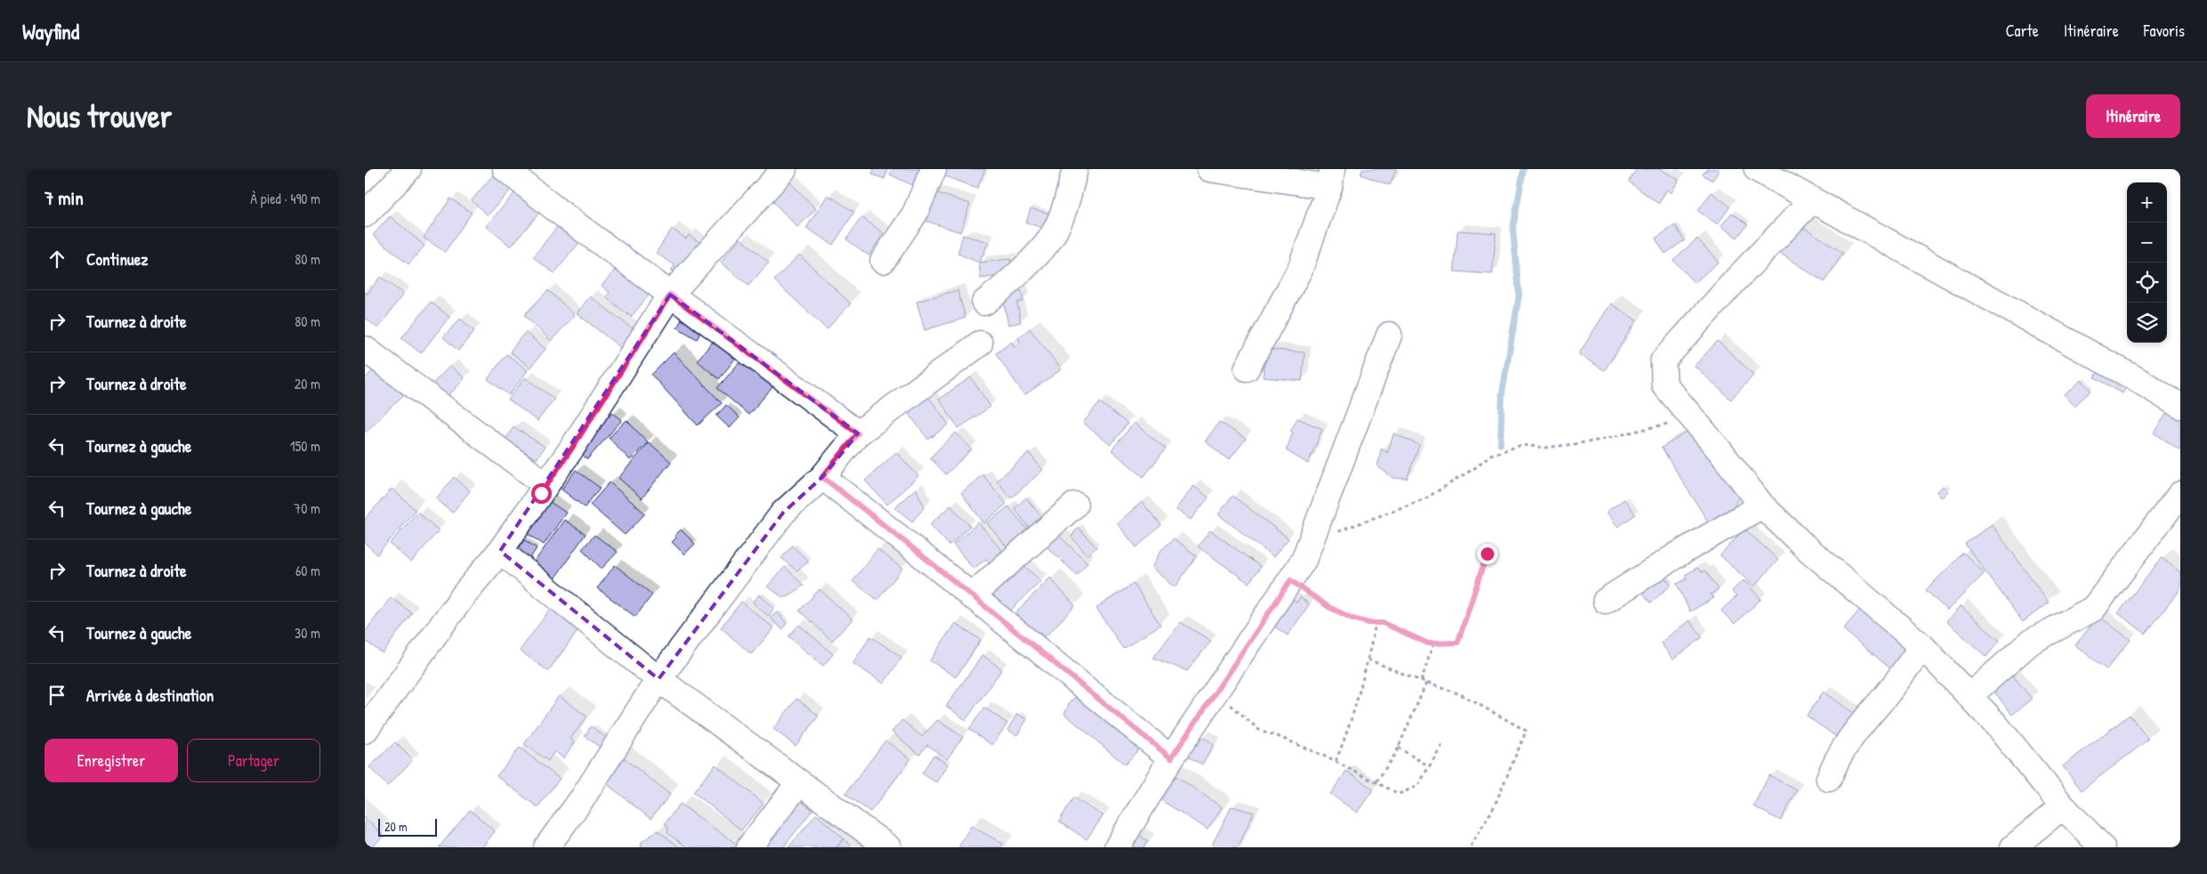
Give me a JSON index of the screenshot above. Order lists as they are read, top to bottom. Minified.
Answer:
{"scale_bar":"20 m","page":{"header":"Wayfind","nav":["Carte","Itinéraire","Favoris"],"buttons":["Itinéraire",["Enregistrer","Partager"]],"title":"Nous trouver","heading":["7 min","À pied · 490 m"],"map_buttons":["+","−"],"list":[["Continuez","80 m"],["Tournez à droite","80 m"],["Tournez à droite","20 m"],["Tournez à gauche","150 m"],["Tournez à gauche","70 m"],["Tournez à droite","60 m"],["Tournez à gauche","30 m"],"Arrivée à destination"],"scale":"20 m"}}
